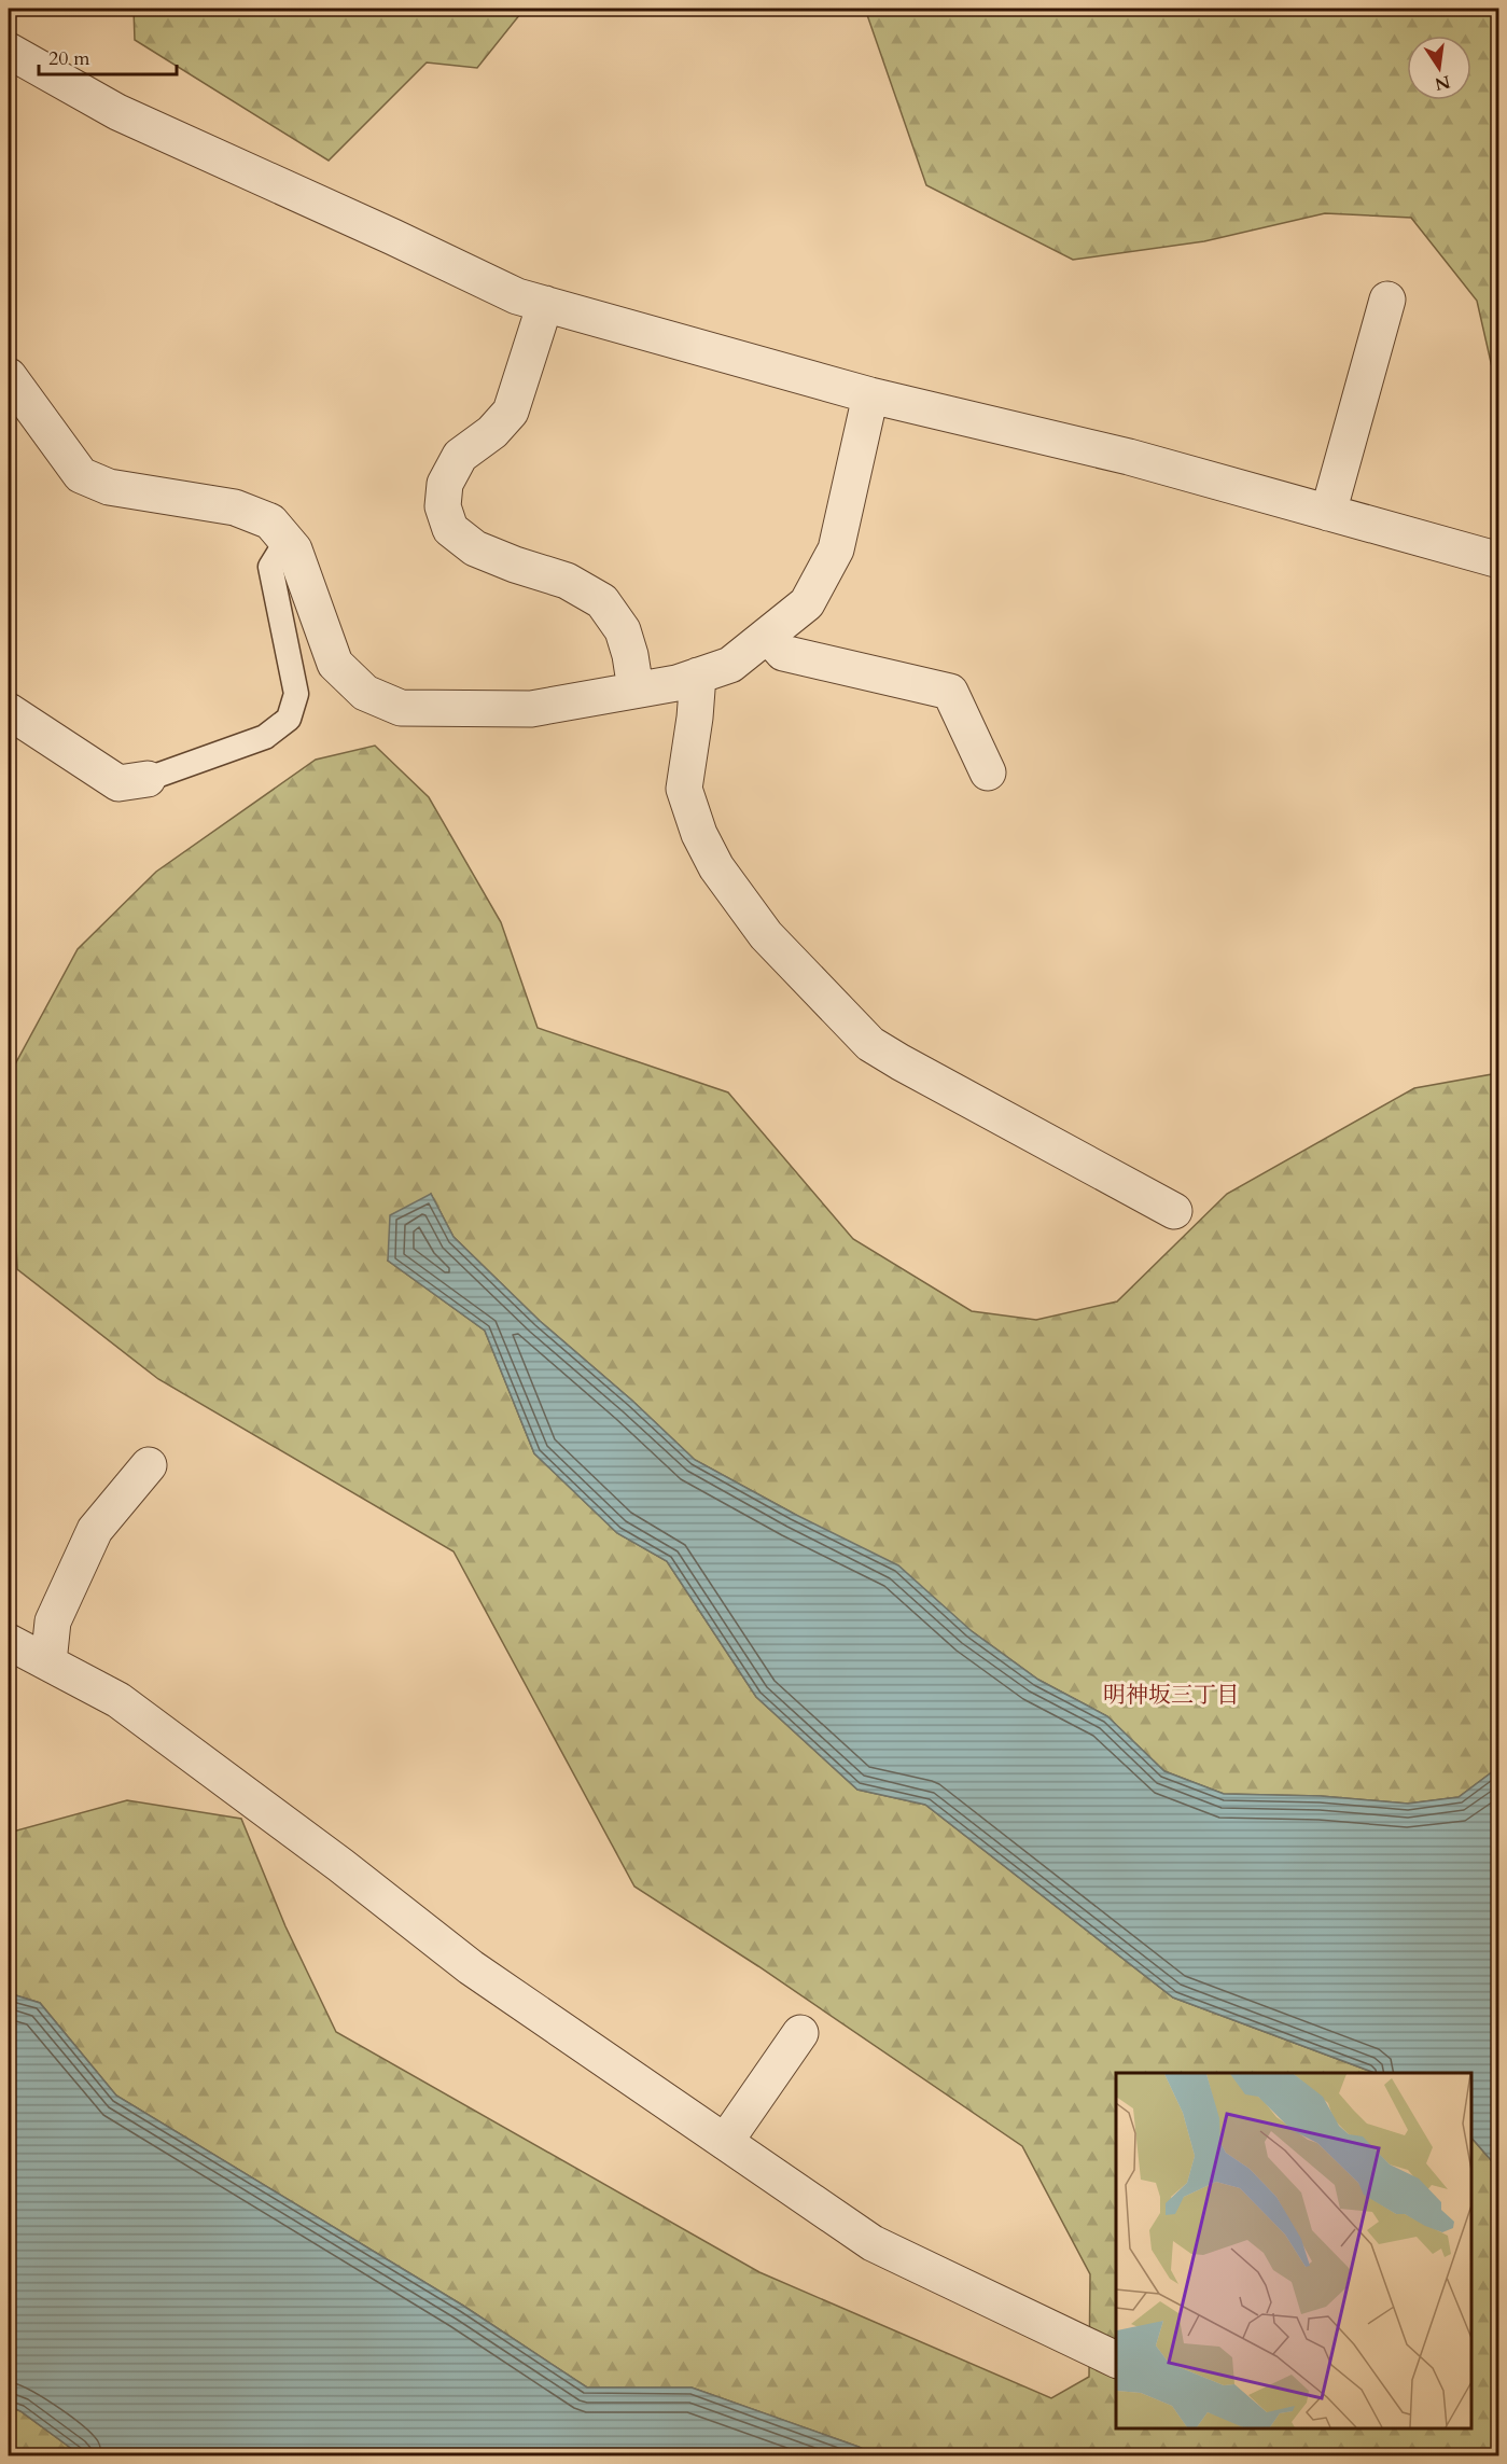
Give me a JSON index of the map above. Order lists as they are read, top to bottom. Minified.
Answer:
{"districts":["明神坂三丁目"],"scale_bar":"20 m","north":"bottom"}
